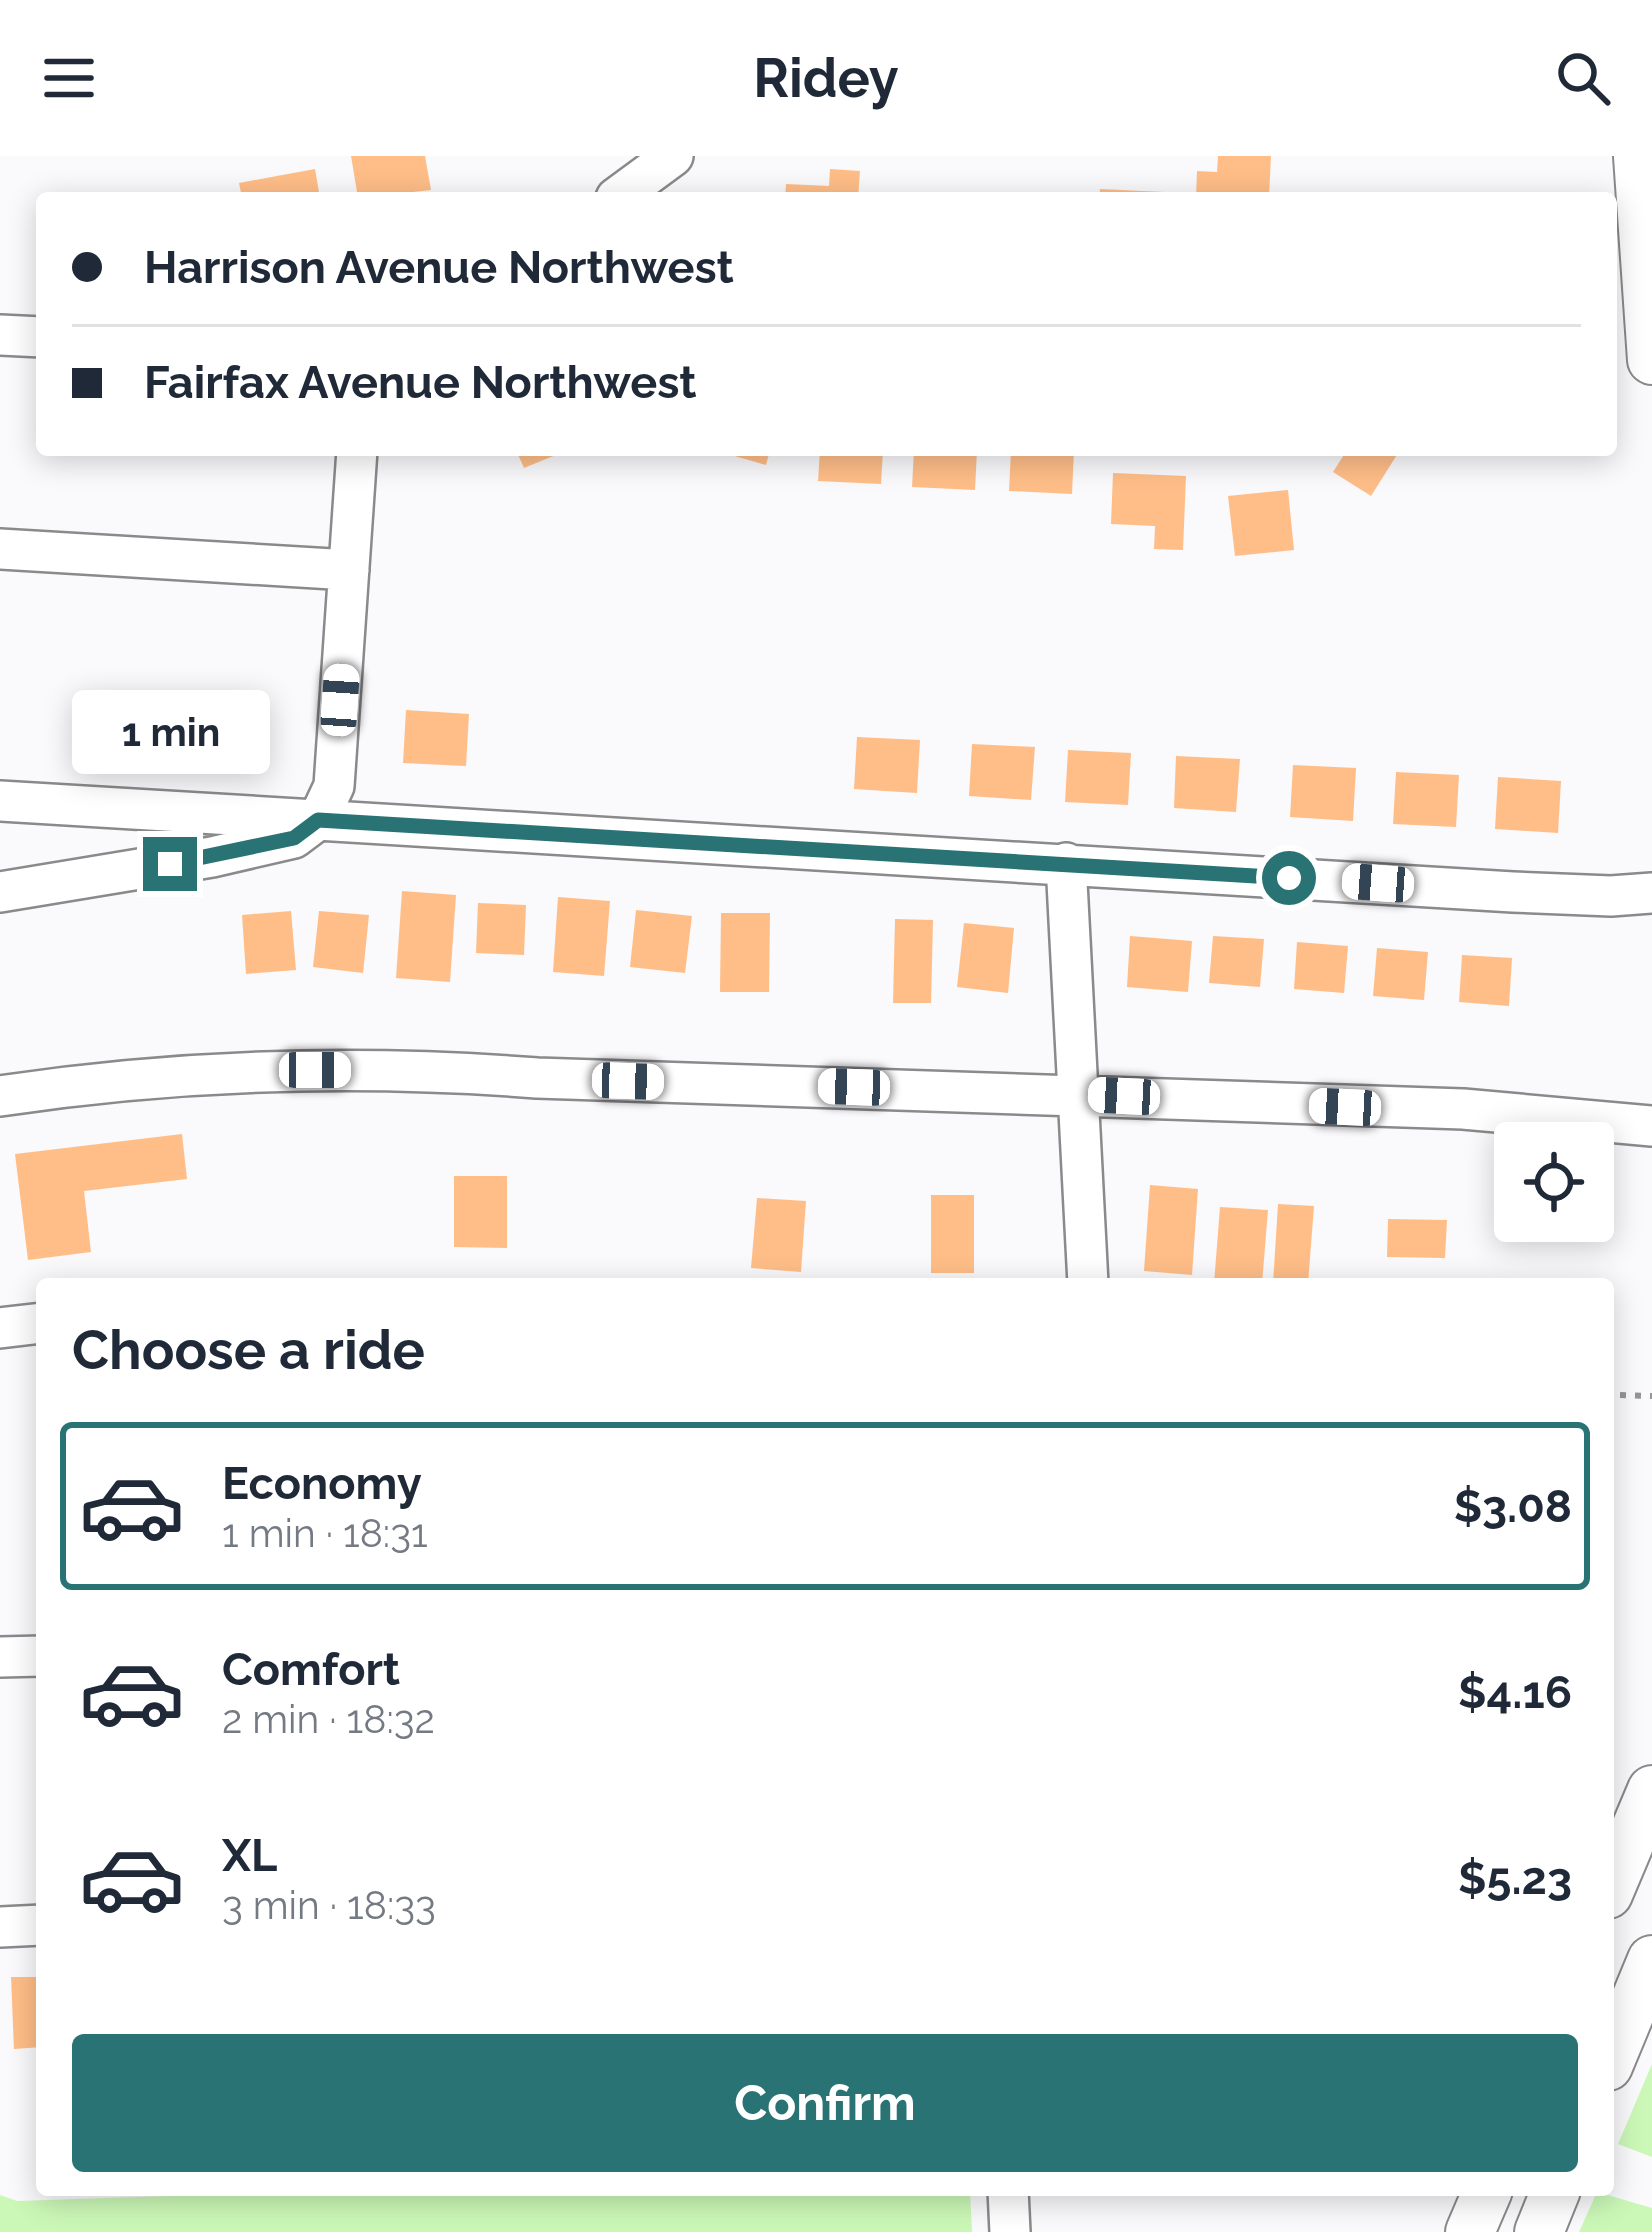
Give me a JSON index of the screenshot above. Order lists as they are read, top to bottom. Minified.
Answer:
{"page":{"header":"Ridey","banner":["Harrison Avenue Northwest","Fairfax Avenue Northwest"],"bubble":"1 min","heading":"Choose a ride","list":[{"name":"Economy","note":"1 min · 18:31","value":"$3.08"},{"name":"Comfort","note":"2 min · 18:32","value":"$4.16"},{"name":"XL","note":"3 min · 18:33","value":"$5.23"}],"buttons":"Confirm"}}
